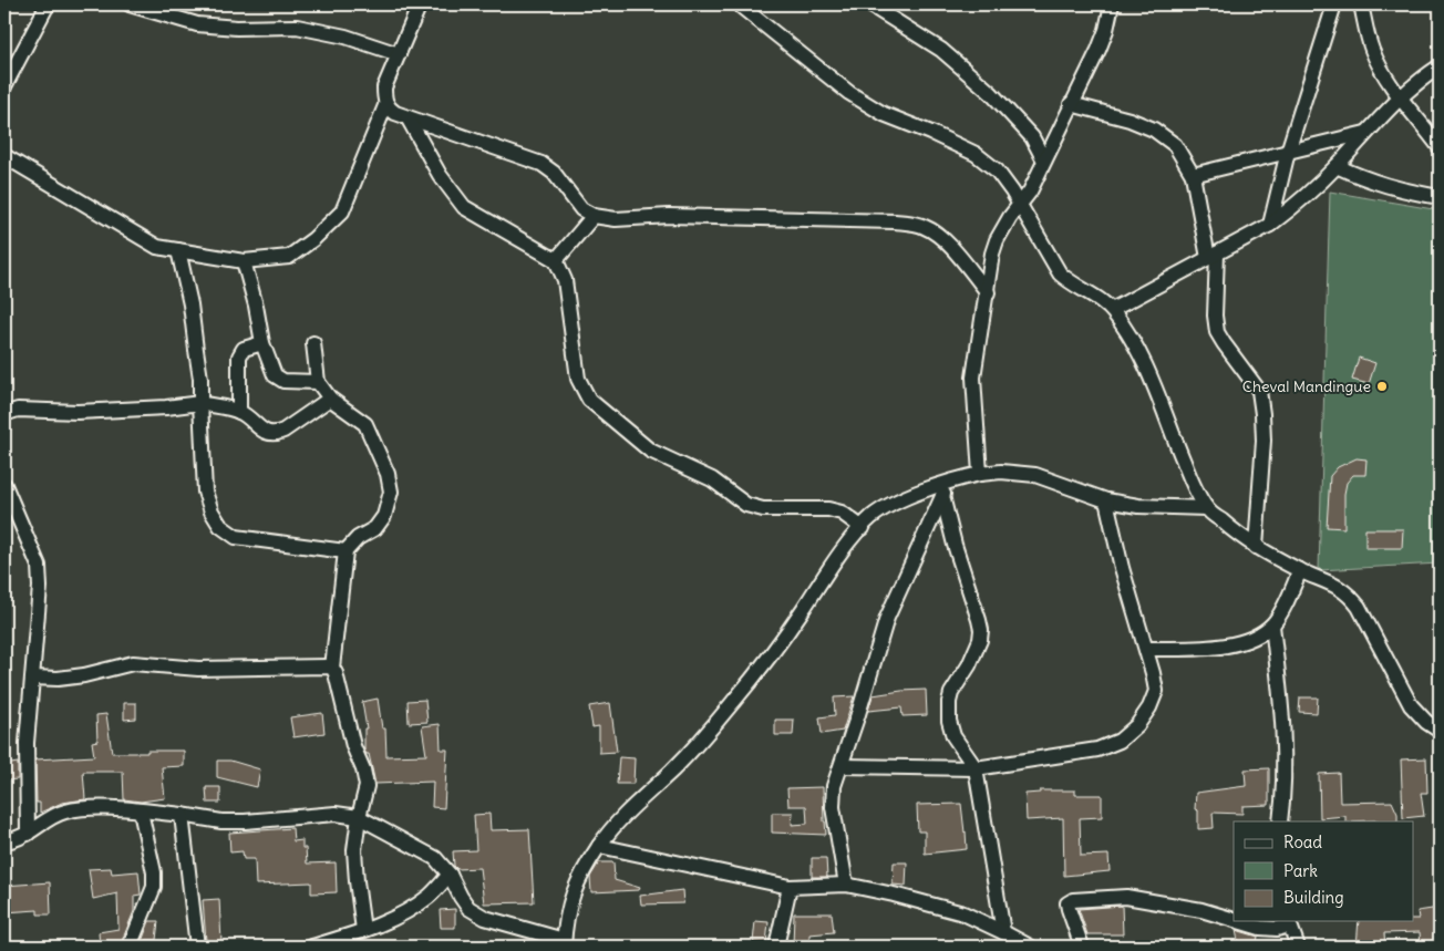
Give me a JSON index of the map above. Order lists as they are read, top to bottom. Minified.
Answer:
{"places":["Cheval Mandingue"],"legend":["Road","Park","Building"]}
